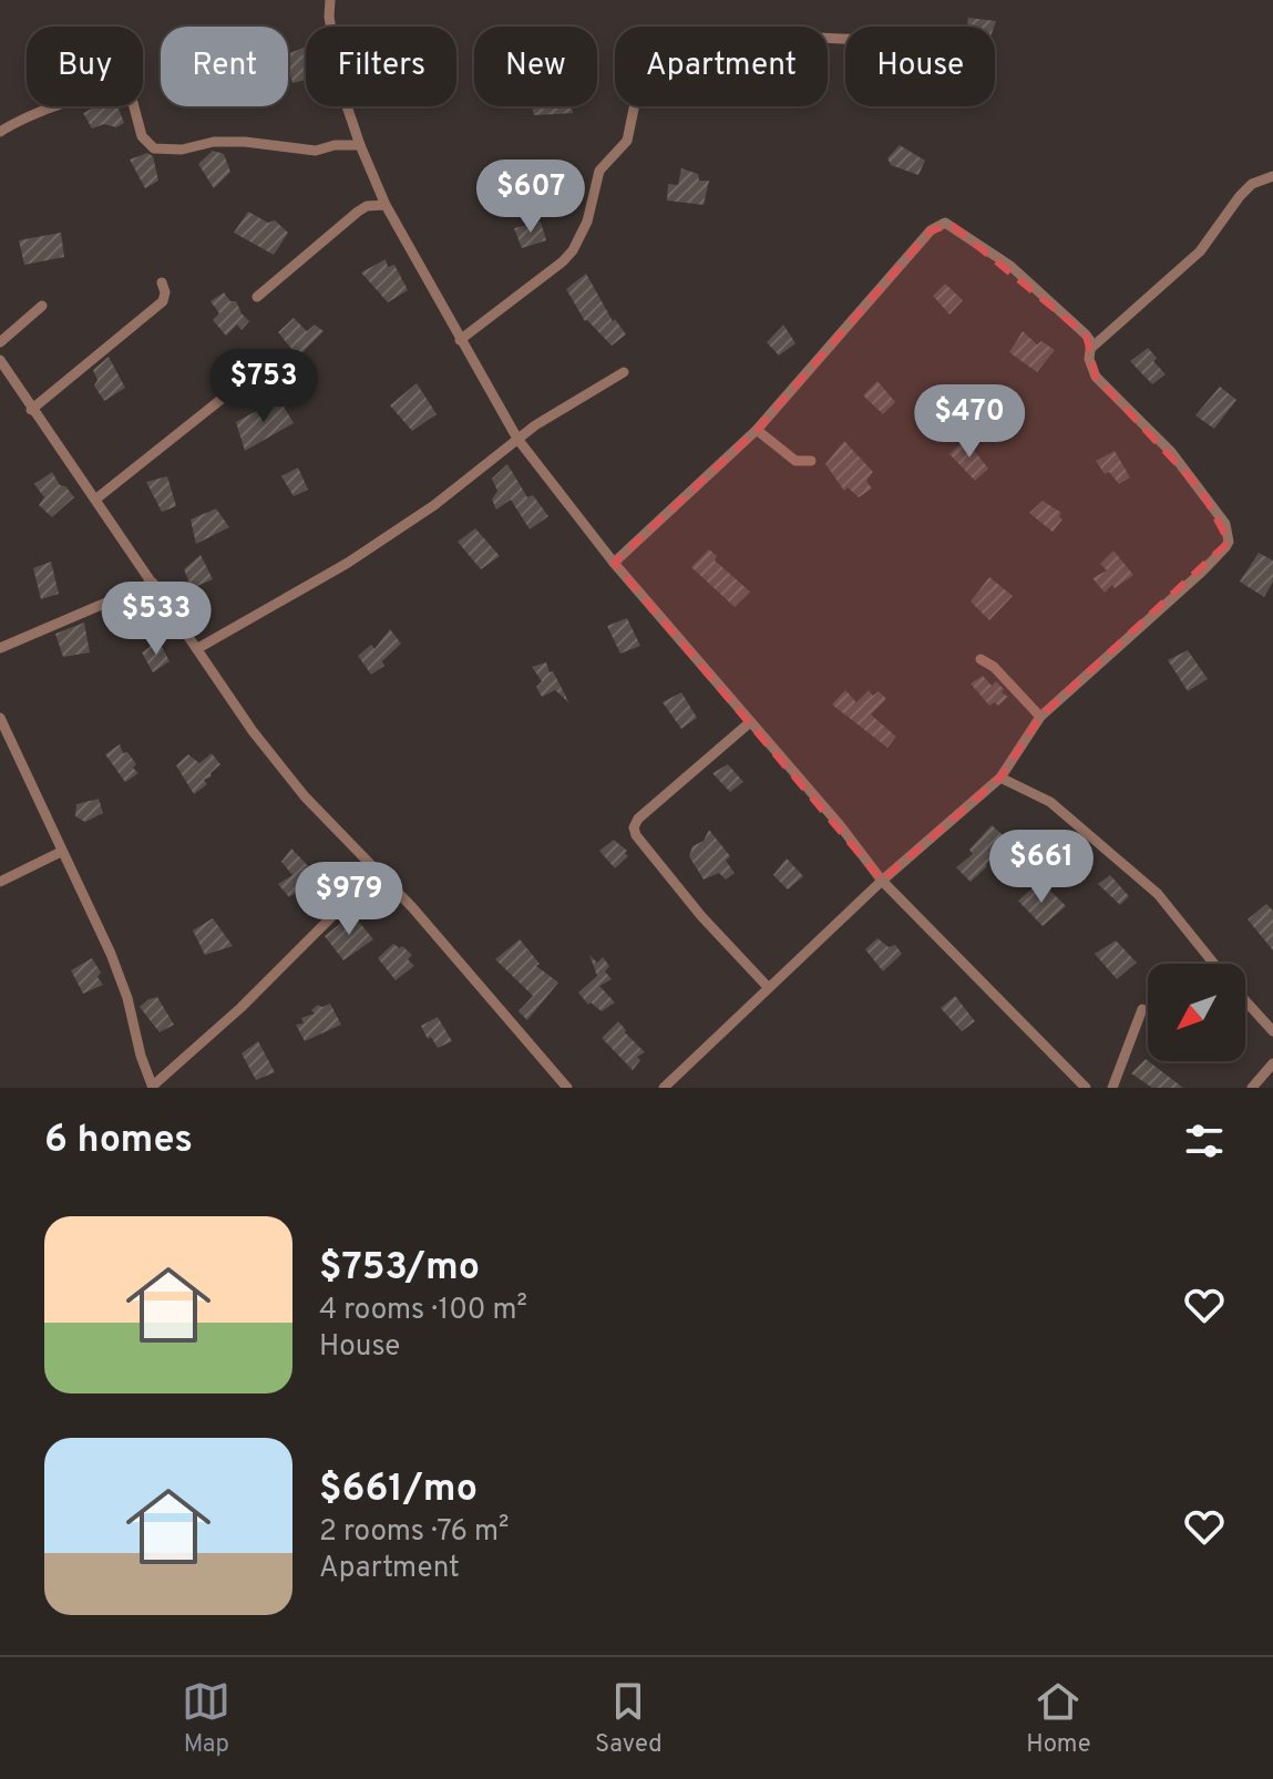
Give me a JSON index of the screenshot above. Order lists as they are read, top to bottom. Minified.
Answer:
{"north":"bottom left","page":{"chip":["Buy","Rent","Filters","New","Apartment","House"],"price":["$607","$753","$470","$533","$661","$979"],"heading":"6 homes","list":[{"name":"$753/mo","note":"4 rooms · 100 m² · House"},{"name":"$661/mo","note":"2 rooms · 76 m² · Apartment"}],"tabs":["Map","Saved","Home"]}}
